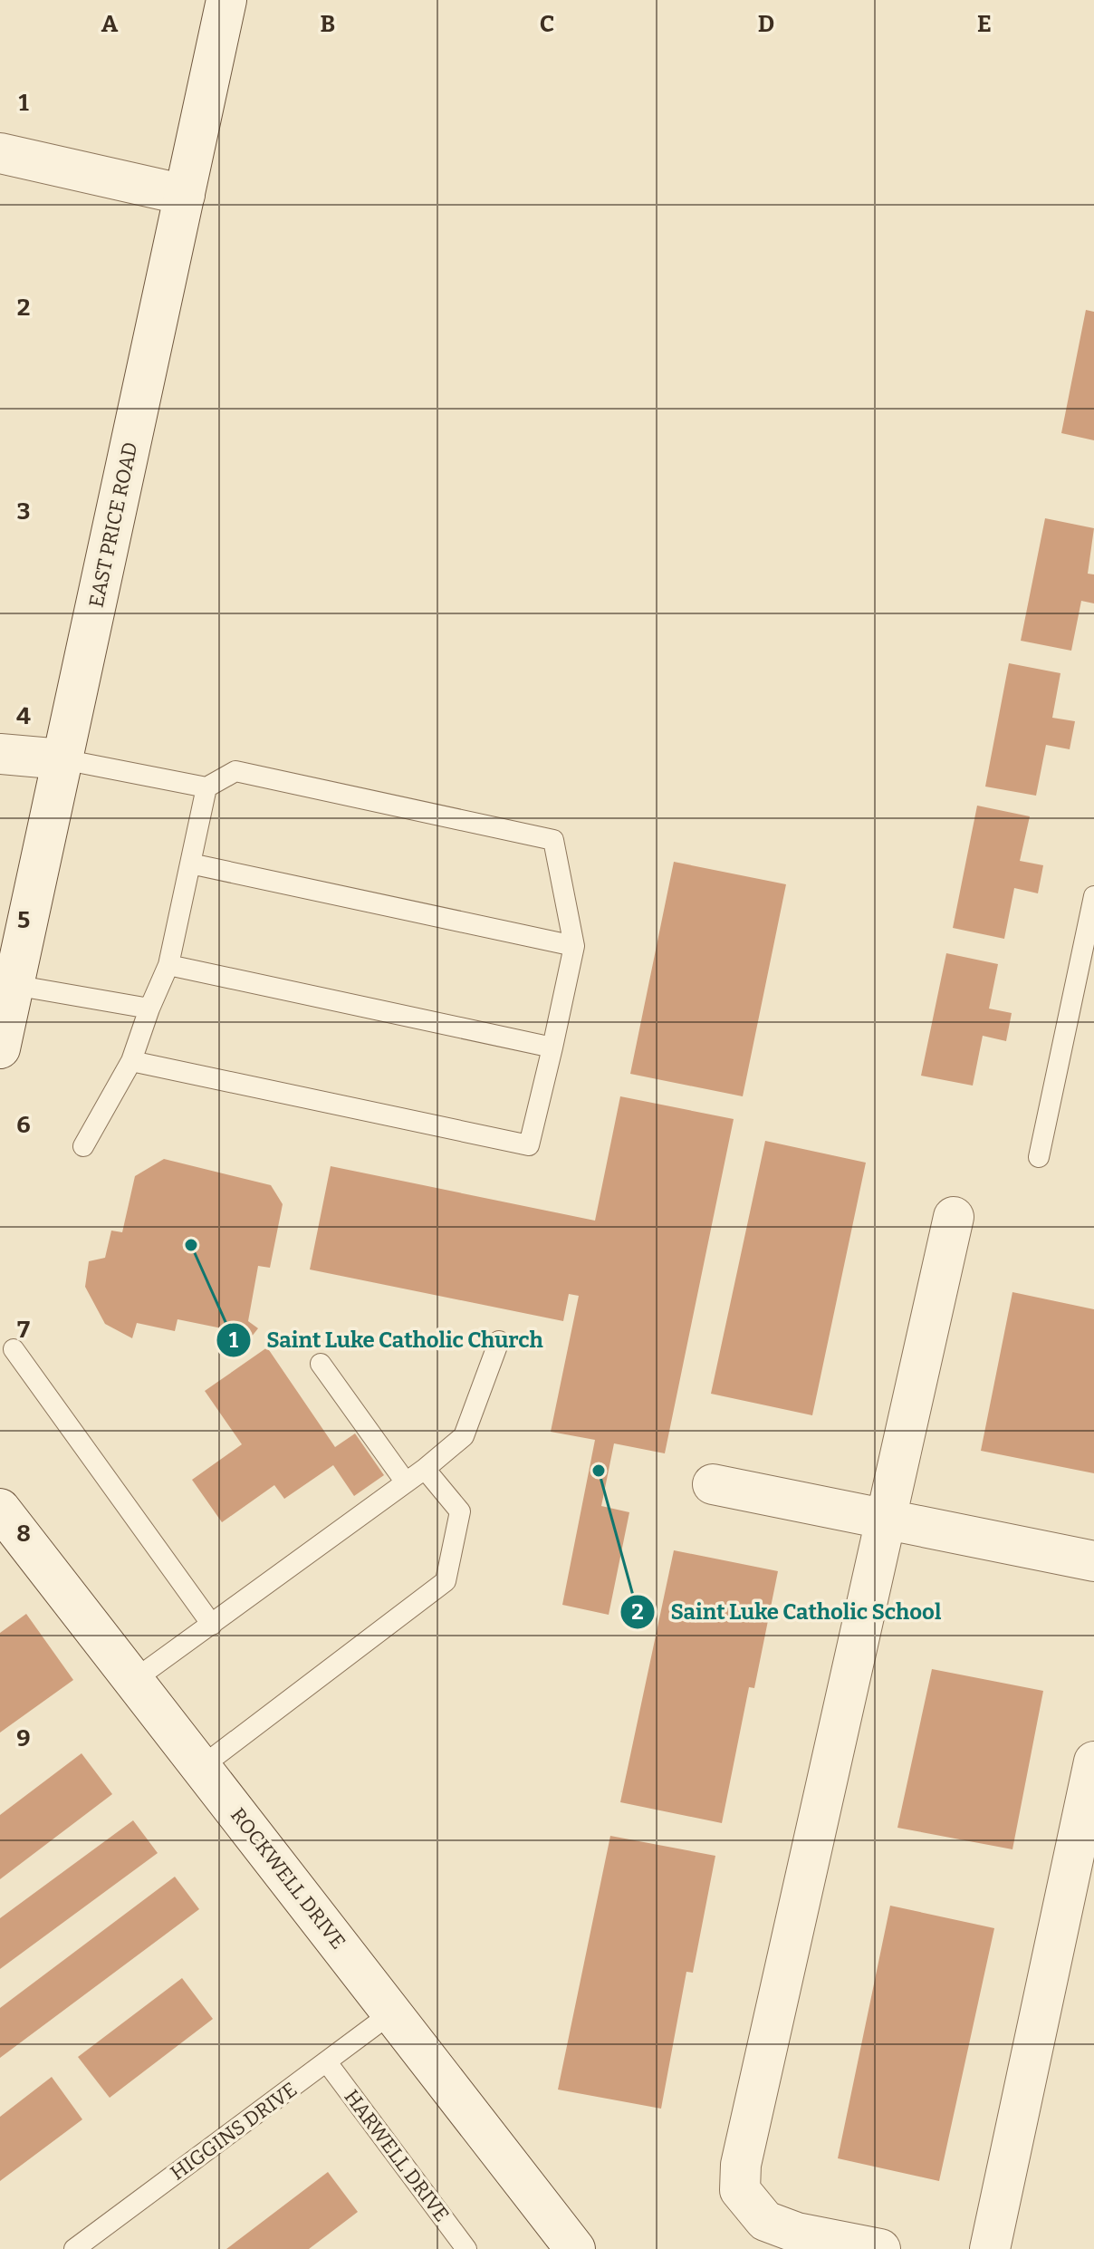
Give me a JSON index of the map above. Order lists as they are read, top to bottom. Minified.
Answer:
{"streets":{"street":["EAST PRICE ROAD","ROCKWELL DRIVE"],"lane":["HIGGINS DRIVE","HARWELL DRIVE"]},"crossings":[["ROCKWELL DRIVE","HIGGINS DRIVE"],["HIGGINS DRIVE","HARWELL DRIVE"]],"places":["Saint Luke Catholic Church","Saint Luke Catholic School"],"grid":{"columns":["A","B","C","D","E"],"rows":["1","2","3","4","5","6","7","8","9"]}}
